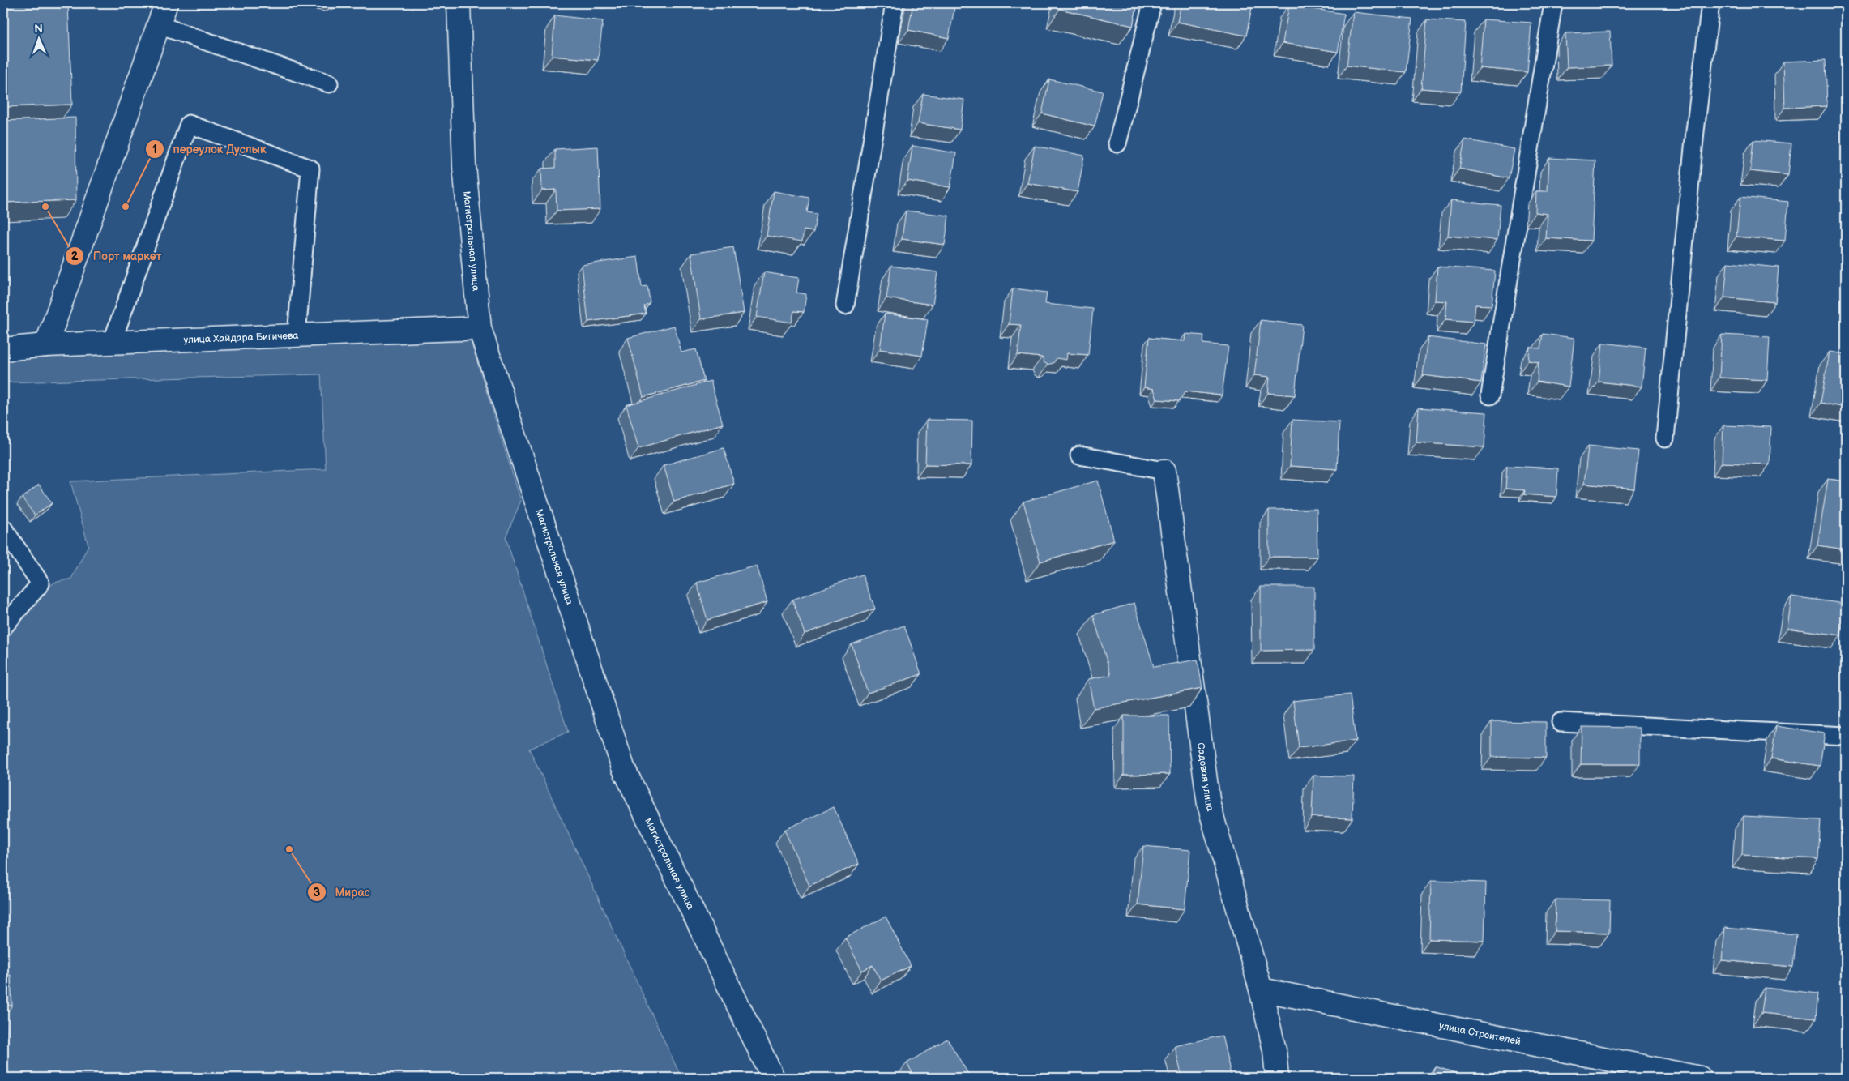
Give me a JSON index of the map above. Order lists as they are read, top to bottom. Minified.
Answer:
{"streets":{"street":["Магистральная улица","улица Хайдара Бигичева","Садовая улица","улица Строителей"]},"crossings":[["Магистральная улица","улица Хайдара Бигичева"],["Садовая улица","улица Строителей"]],"places":["Порт маркет","переулок Дуслык","Мирас"],"north":"top"}
